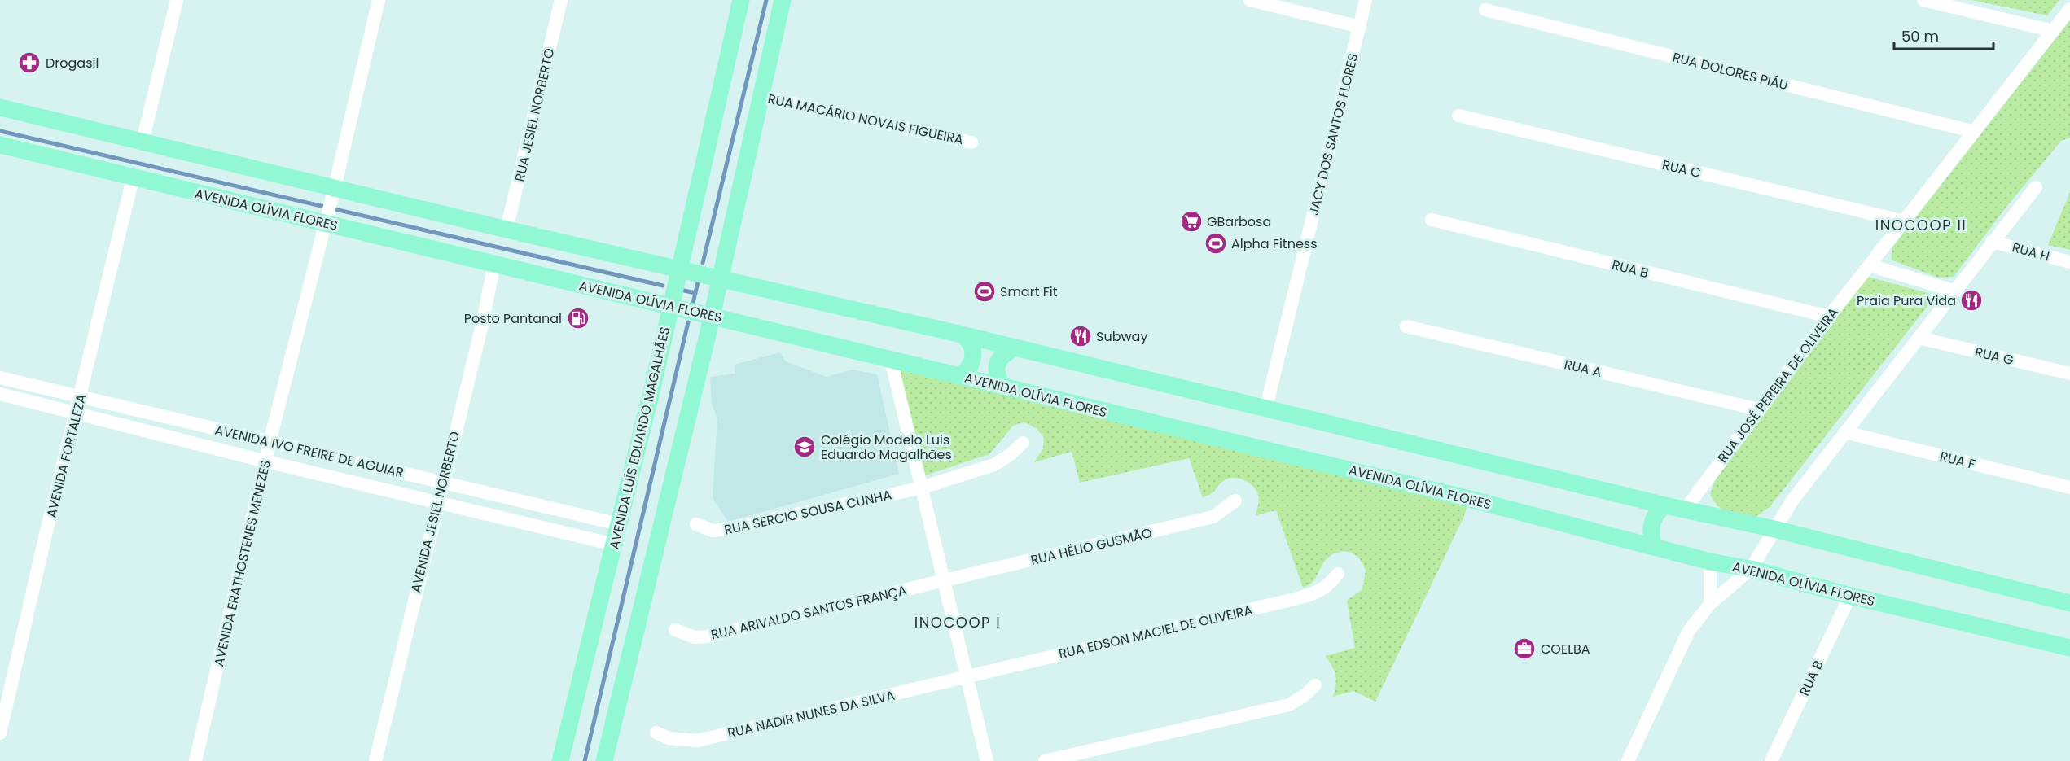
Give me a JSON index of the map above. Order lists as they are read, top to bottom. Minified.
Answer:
{"streets":{"main road":["AVENIDA OLÍVIA FLORES","AVENIDA LUÍS EDUARDO MAGALHÃES"],"street":["RUA DOLORES PIÁU","RUA JESIEL NORBERTO","RUA MACÁRIO NOVAIS FIGUEIRA","JACY DOS SANTOS FLORES","RUA C","RUA H","RUA B","RUA G","RUA A","RUA JOSÉ PEREIRA DE OLIVEIRA","AVENIDA IVO FREIRE DE AGUIAR","AVENIDA FORTALEZA","RUA F","AVENIDA JESIEL NORBERTO","RUA SERCIO SOUSA CUNHA","RUA HÉLIO GUSMÃO","AVENIDA ERATHOSTENES MENEZES","RUA ARIVALDO SANTOS FRANÇA","RUA EDSON MACIEL DE OLIVEIRA","RUA NADIR NUNES DA SILVA"]},"crossings":[["RUA DOLORES PIÁU","RUA JOSÉ PEREIRA DE OLIVEIRA"],["RUA C","RUA JOSÉ PEREIRA DE OLIVEIRA"],["AVENIDA OLÍVIA FLORES","RUA B"],["AVENIDA OLÍVIA FLORES","AVENIDA LUÍS EDUARDO MAGALHÃES"],["AVENIDA OLÍVIA FLORES","AVENIDA FORTALEZA"],["AVENIDA OLÍVIA FLORES","AVENIDA JESIEL NORBERTO"],["AVENIDA OLÍVIA FLORES","AVENIDA ERATHOSTENES MENEZES"],["RUA B","RUA JOSÉ PEREIRA DE OLIVEIRA"],["RUA A","RUA JOSÉ PEREIRA DE OLIVEIRA"],["AVENIDA LUÍS EDUARDO MAGALHÃES","AVENIDA IVO FREIRE DE AGUIAR"],["AVENIDA IVO FREIRE DE AGUIAR","AVENIDA FORTALEZA"],["AVENIDA IVO FREIRE DE AGUIAR","AVENIDA JESIEL NORBERTO"],["AVENIDA IVO FREIRE DE AGUIAR","AVENIDA ERATHOSTENES MENEZES"],["RUA HÉLIO GUSMÃO","RUA ARIVALDO SANTOS FRANÇA"],["RUA EDSON MACIEL DE OLIVEIRA","RUA NADIR NUNES DA SILVA"]],"districts":["INOCOOP II","INOCOOP I"],"places":{"pharmacy":["Drogasil"],"supermarket":["GBarbosa"],"sports":["Alpha Fitness","Smart Fit"],"restaurant":["Praia Pura Vida","Subway"],"fuel station":["Posto Pantanal"],"school or university":["Colégio Modelo Luis Eduardo Magalhães"],"office":["COELBA"]},"scale_bar":"50 m"}
